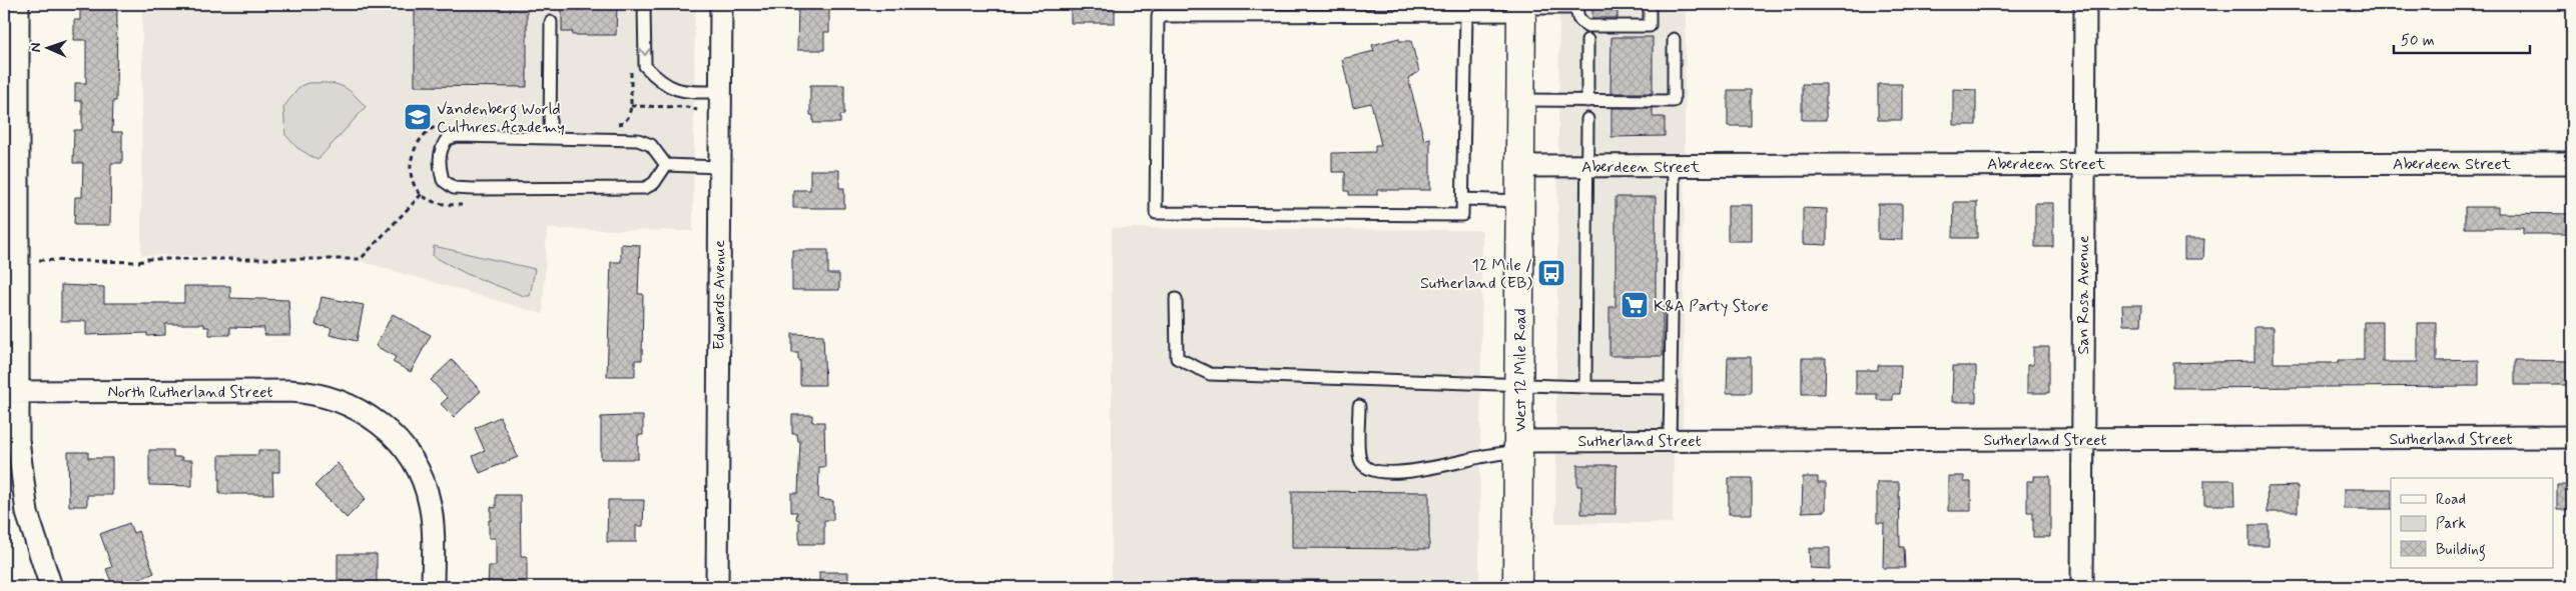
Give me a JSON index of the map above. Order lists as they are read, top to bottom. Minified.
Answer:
{"streets":{"main road":["West 12 Mile Road"],"street":["Aberdeen Street","Edwards Avenue","San Rosa Avenue","North Rutherland Street","Sutherland Street"]},"crossings":[["Aberdeen Street","San Rosa Avenue"],["Aberdeen Street","West 12 Mile Road"],["San Rosa Avenue","Sutherland Street"],["West 12 Mile Road","Sutherland Street"]],"places":{"school or university":["Vandenberg World Cultures Academy"],"bus stop":["12 Mile / Sutherland (EB)"],"supermarket":["K&A Party Store"]},"legend":["Road","Park","Building"],"scale_bar":"50 m","north":"left"}
